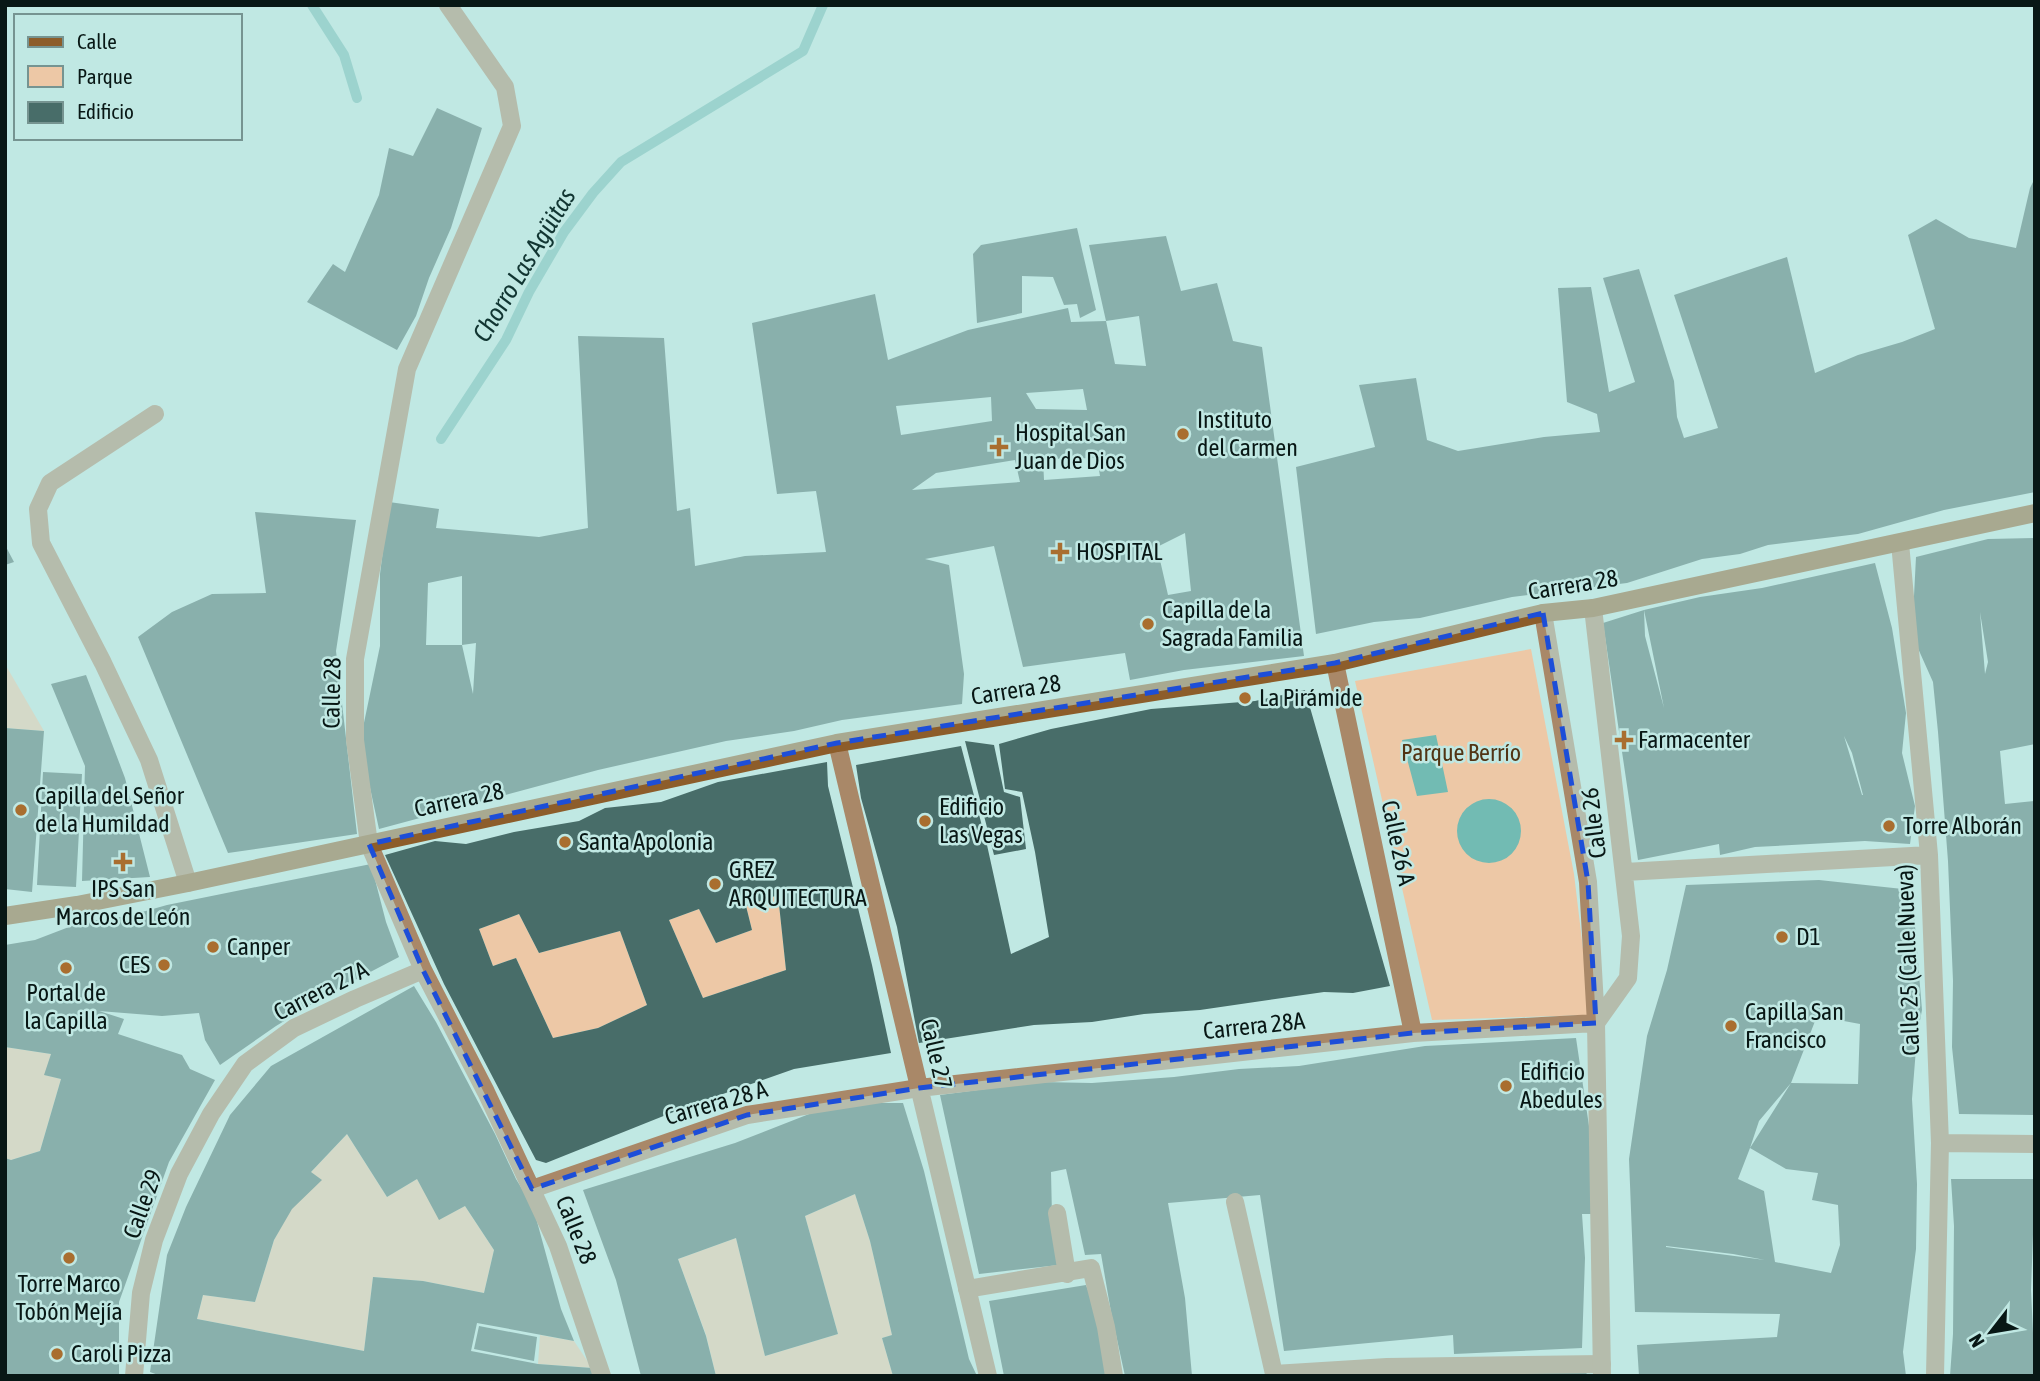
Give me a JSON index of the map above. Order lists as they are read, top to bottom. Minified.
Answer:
{"streets":{"main road":["Carrera 28"],"street":["Calle 28","Calle 26","Calle 26 A","Calle 25 (Calle Nueva)","Carrera 27A","Carrera 28A","Calle 27","Carrera 28 A","Calle 29"]},"crossings":[["Carrera 28","Calle 28"],["Carrera 28","Calle 26"],["Carrera 28","Calle 26 A"],["Carrera 28","Calle 25 (Calle Nueva)"],["Carrera 28","Calle 27"],["Calle 28","Carrera 27A"],["Calle 28","Carrera 28 A"],["Calle 26","Carrera 28A"],["Calle 26 A","Carrera 28A"],["Carrera 27A","Calle 29"],["Carrera 28A","Calle 27"],["Carrera 28A","Carrera 28 A"],["Calle 27","Carrera 28 A"]],"water":["Chorro Las Agüitas"],"parks":["Parque Berrío"],"places":{"other":["Instituto del Carmen","Capilla de la Sagrada Familia","La Pirámide","Capilla del Señor de la Humildad","Edificio Las Vegas","Torre Alborán","Santa Apolonia","GREZ ARQUITECTURA","D1","Canper","CES","Portal de la Capilla","Capilla San Francisco","Edificio Abedules","Torre Marco Tobón Mejía","Caroli Pizza"],"health":["Hospital San Juan de Dios","HOSPITAL","Farmacenter","IPS San Marcos de León"]},"legend":["Calle","Parque","Edificio"],"north":"bottom left"}
